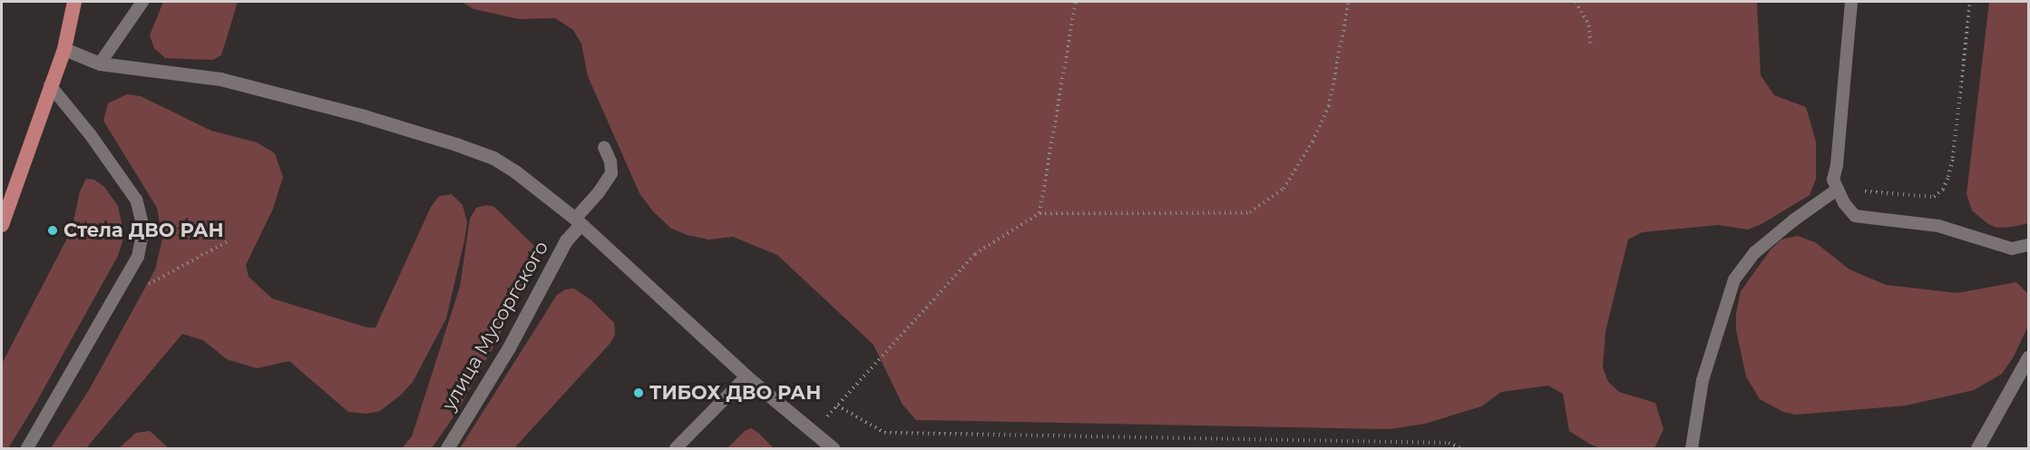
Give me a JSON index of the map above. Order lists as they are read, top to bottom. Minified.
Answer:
{"streets":{"street":["улица Мусоргского"]},"places":["Стела ДВО РАН","ТИБОХ ДВО РАН"]}
